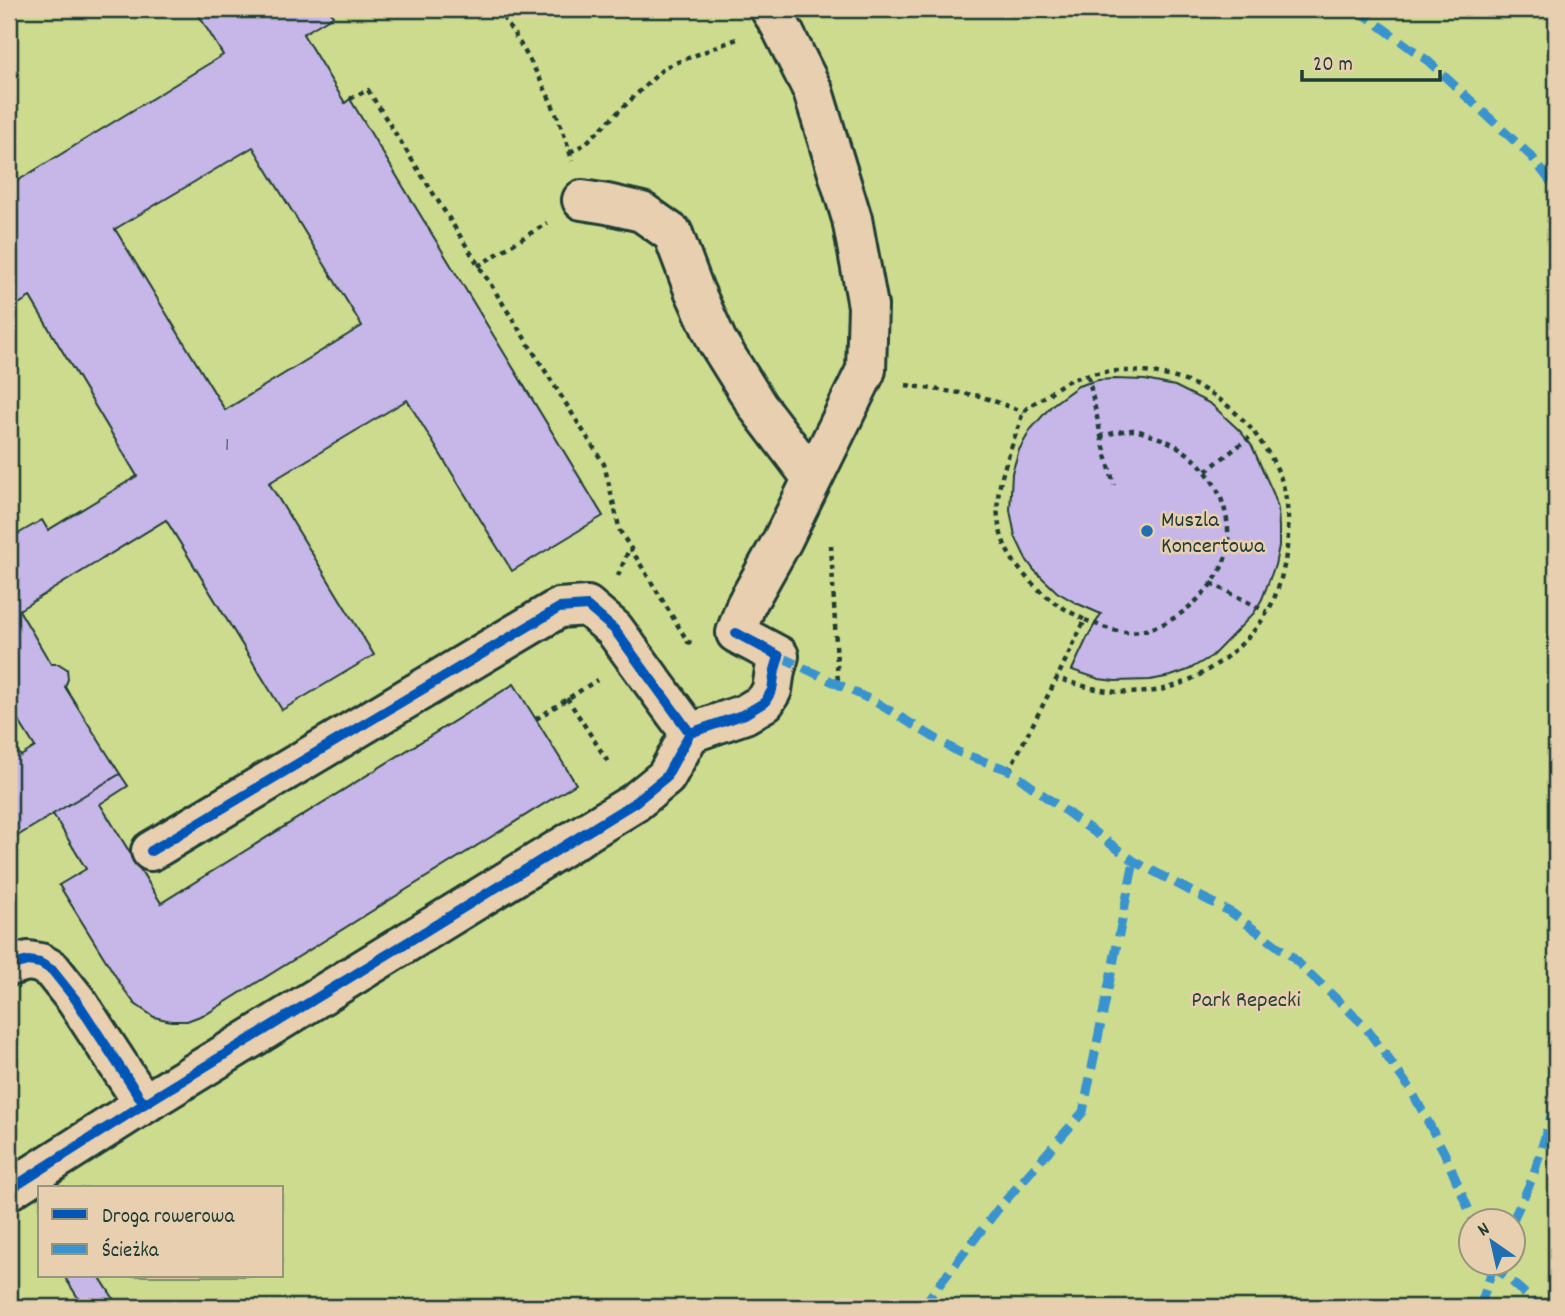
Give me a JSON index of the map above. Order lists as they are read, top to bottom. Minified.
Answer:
{"parks":["Park Repecki"],"places":["Muszla Koncertowa"],"house_numbers":["1"],"legend":["Droga rowerowa","Ścieżka"],"scale_bar":"20 m","north":"top left"}
